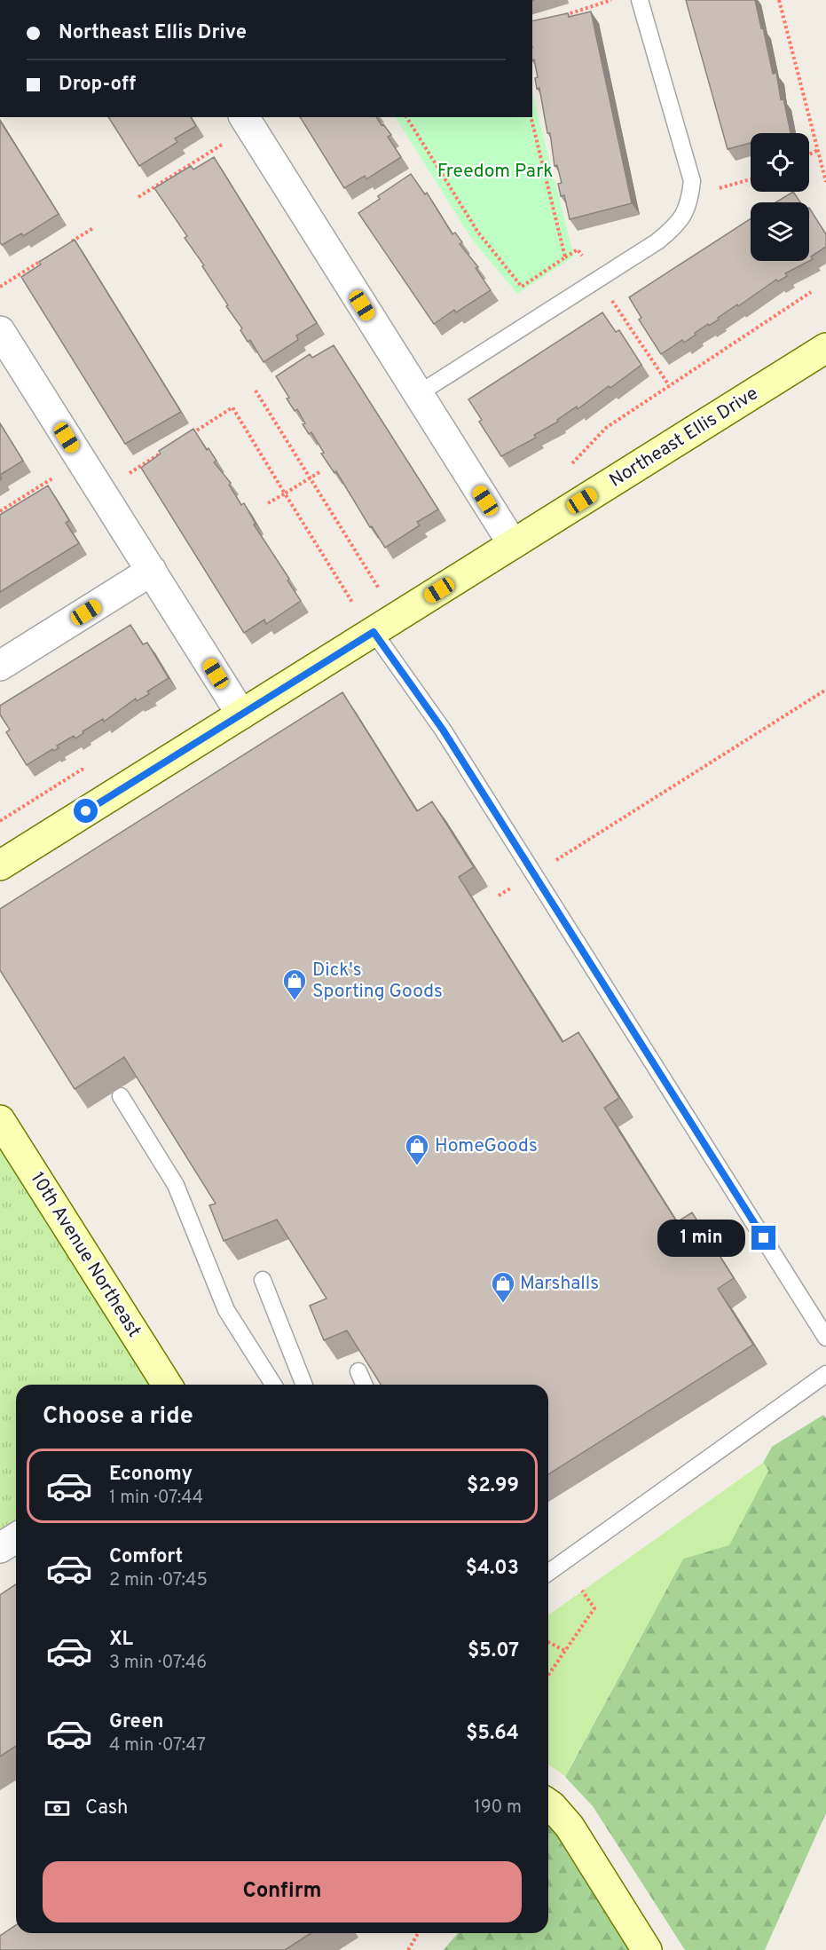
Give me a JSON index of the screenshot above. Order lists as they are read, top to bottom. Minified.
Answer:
{"streets":{"street":["Northeast Ellis Drive","10th Avenue Northeast"]},"parks":["Freedom Park"],"places":{"shop":["Dick's Sporting Goods","HomeGoods","Marshalls"]},"page":{"banner":["Northeast Ellis Drive","Drop-off"],"bubble":"1 min","heading":"Choose a ride","list":[{"name":"Economy","note":"1 min · 07:44","value":"$2.99"},{"name":"Comfort","note":"2 min · 07:45","value":"$4.03"},{"name":"XL","note":"3 min · 07:46","value":"$5.07"},{"name":"Green","note":"4 min · 07:47","value":"$5.64"}],"pay":["Cash","190 m"],"buttons":"Confirm"}}
